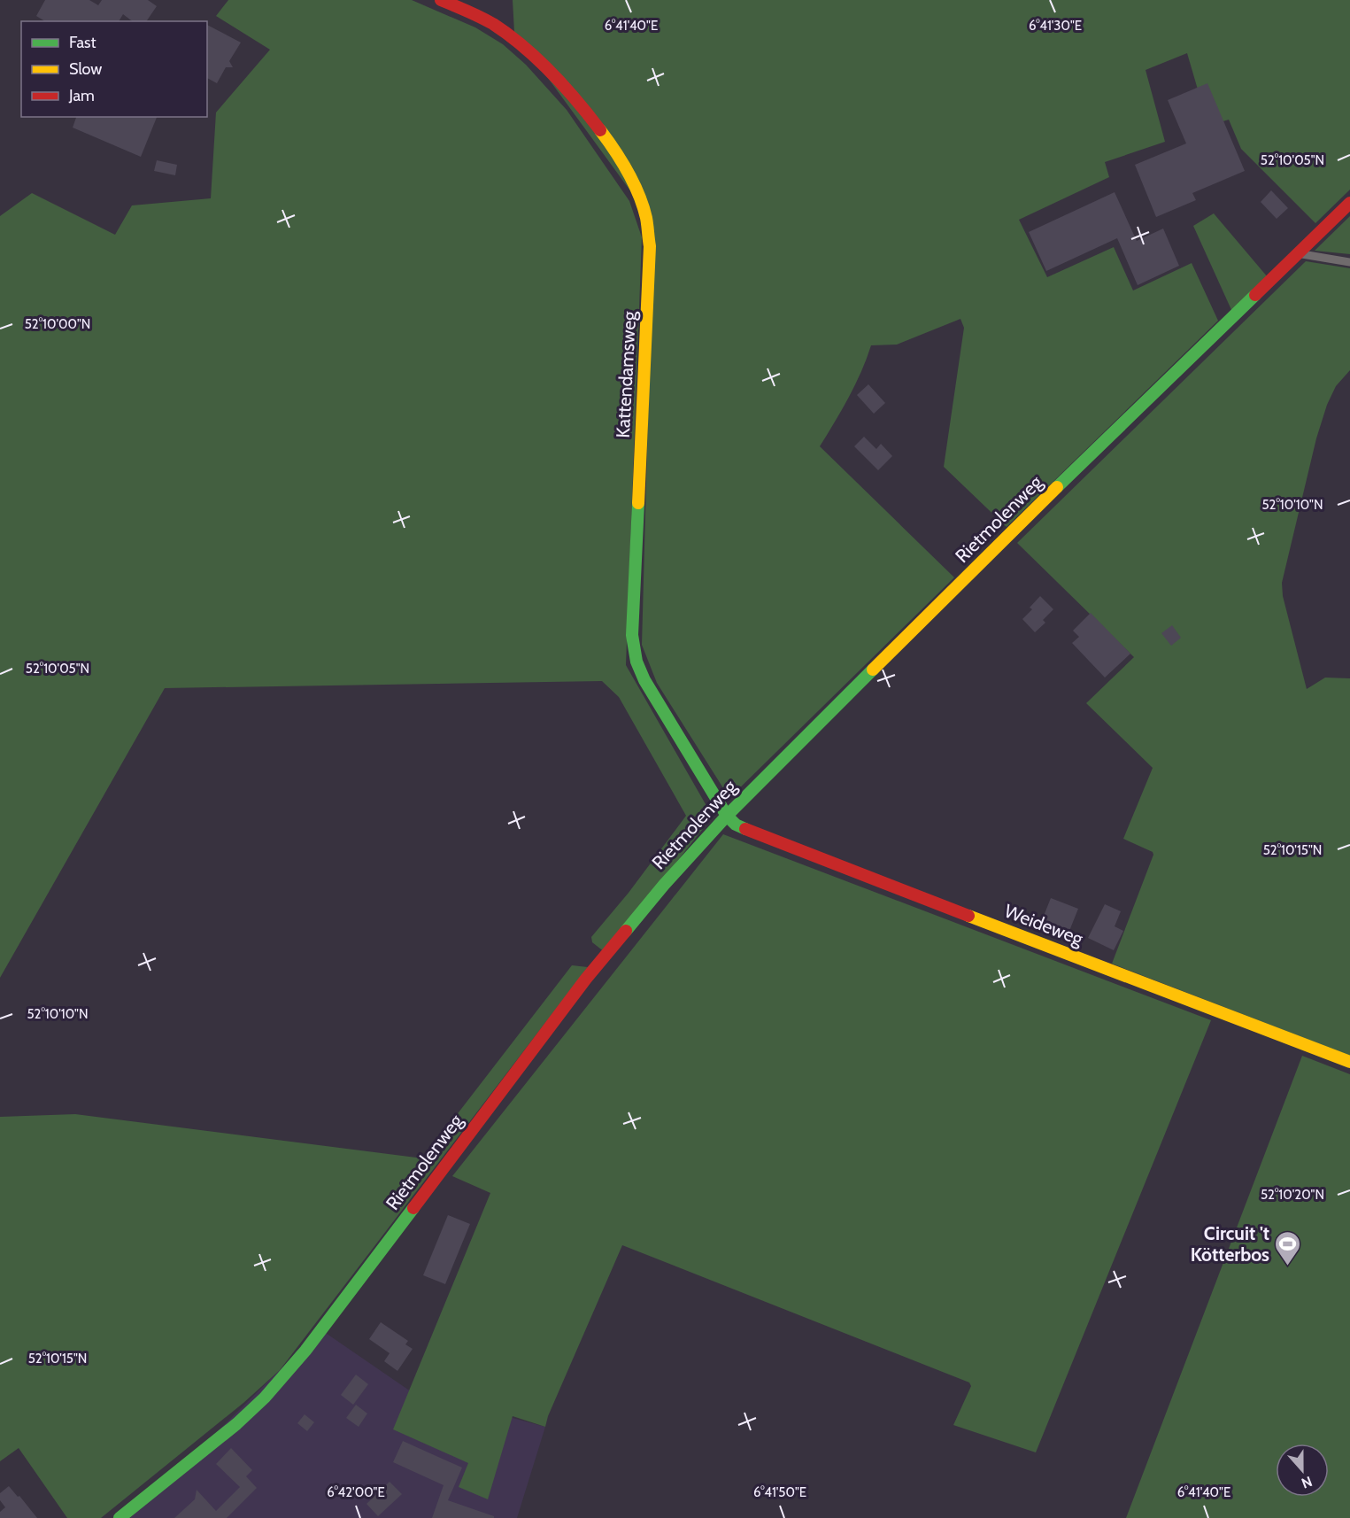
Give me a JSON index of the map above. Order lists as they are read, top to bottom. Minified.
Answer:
{"streets":{"street":["Kattendamsweg","Rietmolenweg","Weideweg"]},"crossings":[["Kattendamsweg","Rietmolenweg"],["Kattendamsweg","Weideweg"],["Rietmolenweg","Weideweg"]],"places":{"sports":["Circuit 't Kötterbos"]},"legend":["Fast","Slow","Jam"],"north":"bottom","coordinates":["6°41'40\"E","6°41'30\"E","52°10'05\"N","52°10'00\"N","52°10'10\"N","52°10'15\"N","52°10'20\"N","6°42'00\"E","6°41'50\"E"]}
